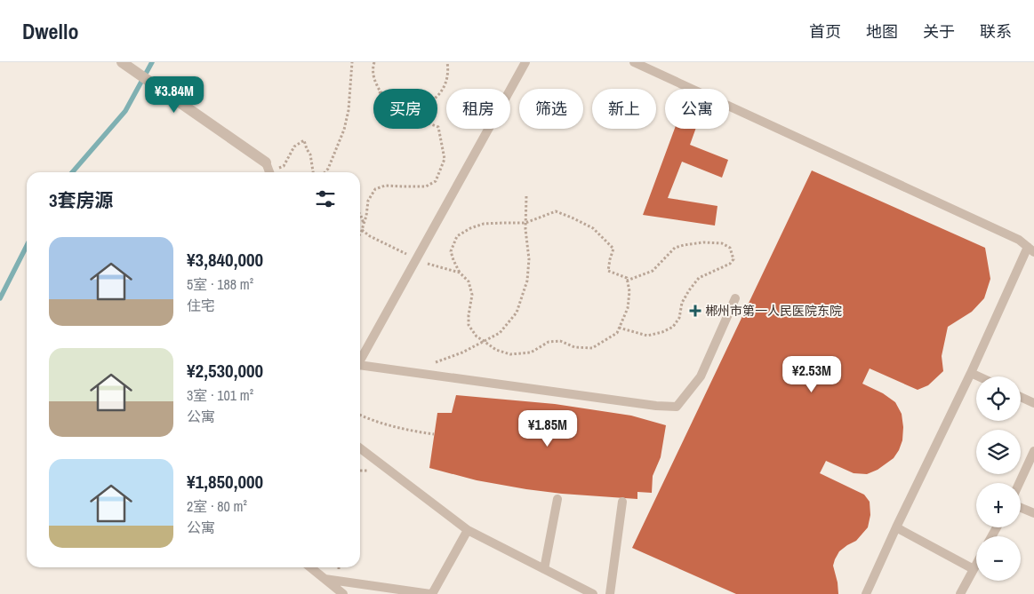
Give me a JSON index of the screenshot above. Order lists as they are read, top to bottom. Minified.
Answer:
{"places":{"health":["郴州市第一人民医院东院"]},"page":{"header":"Dwello","nav":["首页","地图","关于","联系"],"price":["¥3.84M","¥2.53M","¥1.85M"],"chip":["买房","租房","筛选","新上","公寓"],"heading":"3套房源","list":[{"name":"¥3,840,000","note":"5室 · 188 m² · 住宅"},{"name":"¥2,530,000","note":"3室 · 101 m² · 公寓"},{"name":"¥1,850,000","note":"2室 · 80 m² · 公寓"}],"map_buttons":["+","−"]}}
